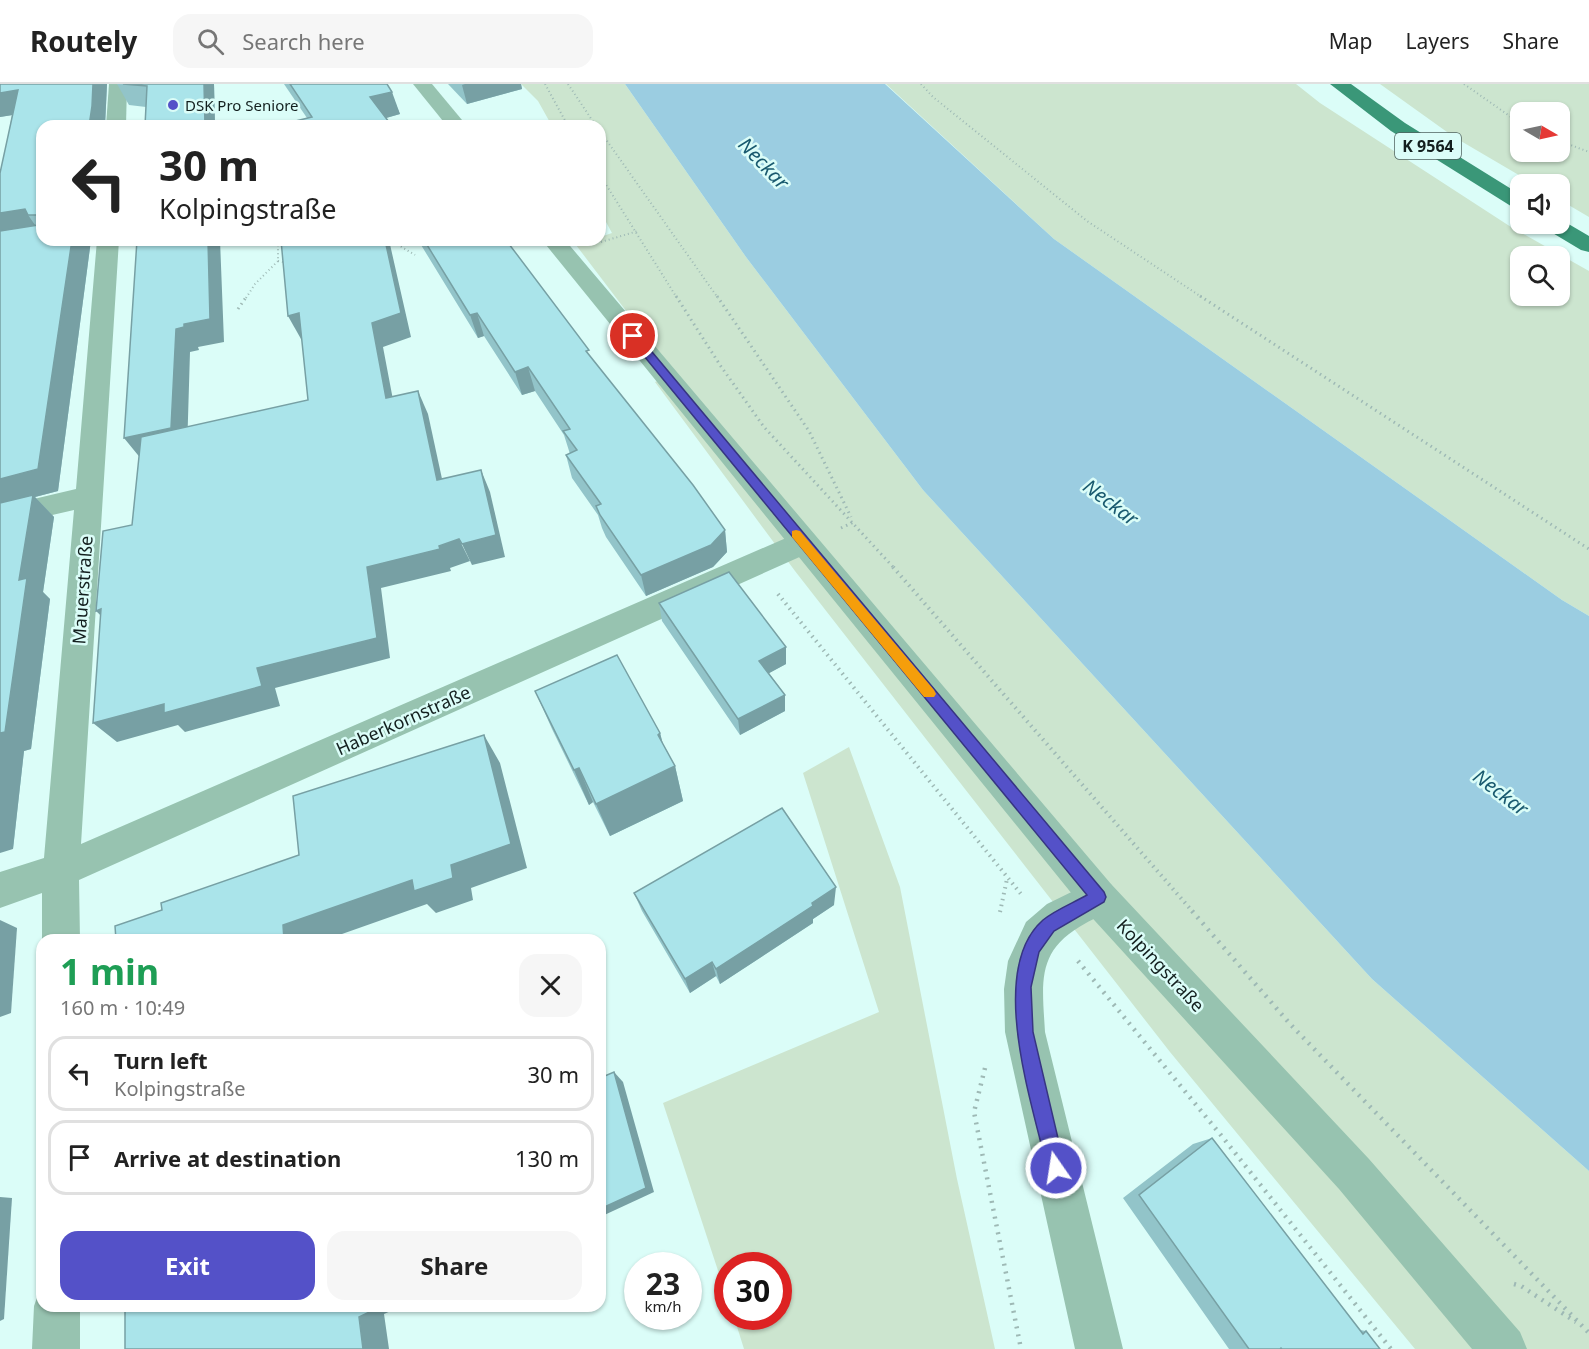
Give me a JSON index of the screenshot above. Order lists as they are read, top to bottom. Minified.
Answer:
{"streets":{"main road":["K 9564"],"street":["Mauerstraße","Haberkornstraße","Kolpingstraße"]},"crossings":[["Mauerstraße","Haberkornstraße"],["Haberkornstraße","Kolpingstraße"]],"water":["Neckar"],"places":["DSK Pro Seniore"],"north":"right","page":{"header":"Routely","search":"Search here","nav":["Map","Layers","Share"],"turn":["30 m","Kolpingstraße"],"heading":["1 min","160 m · 10:49"],"list":[{"name":"Turn left","note":"Kolpingstraße","value":"30 m"},{"name":"Arrive at destination","value":"130 m"}],"buttons":["Exit","Share"],"speed":"23 km/h","limit":"30"}}
